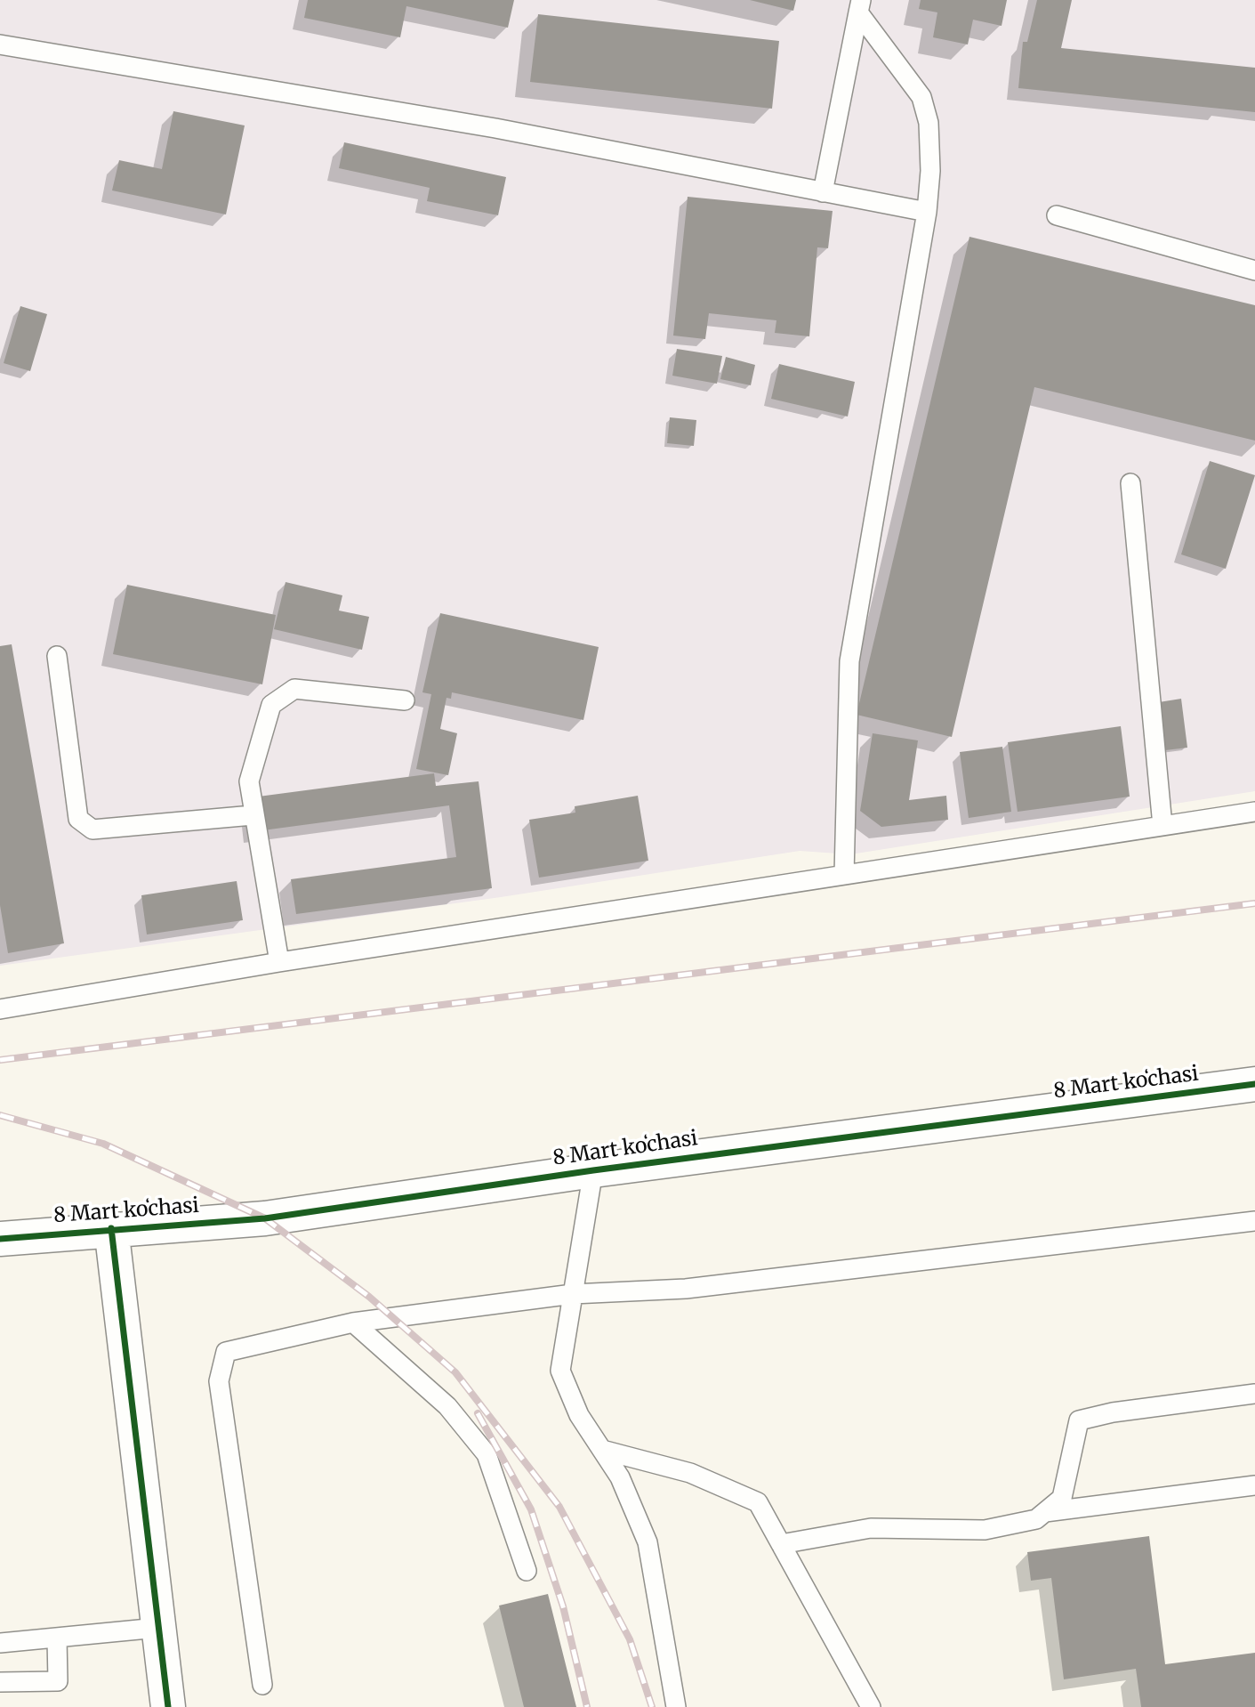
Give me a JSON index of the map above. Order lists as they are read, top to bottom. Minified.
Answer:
{"streets":{"street":["8 Mart koʻchasi"]}}
